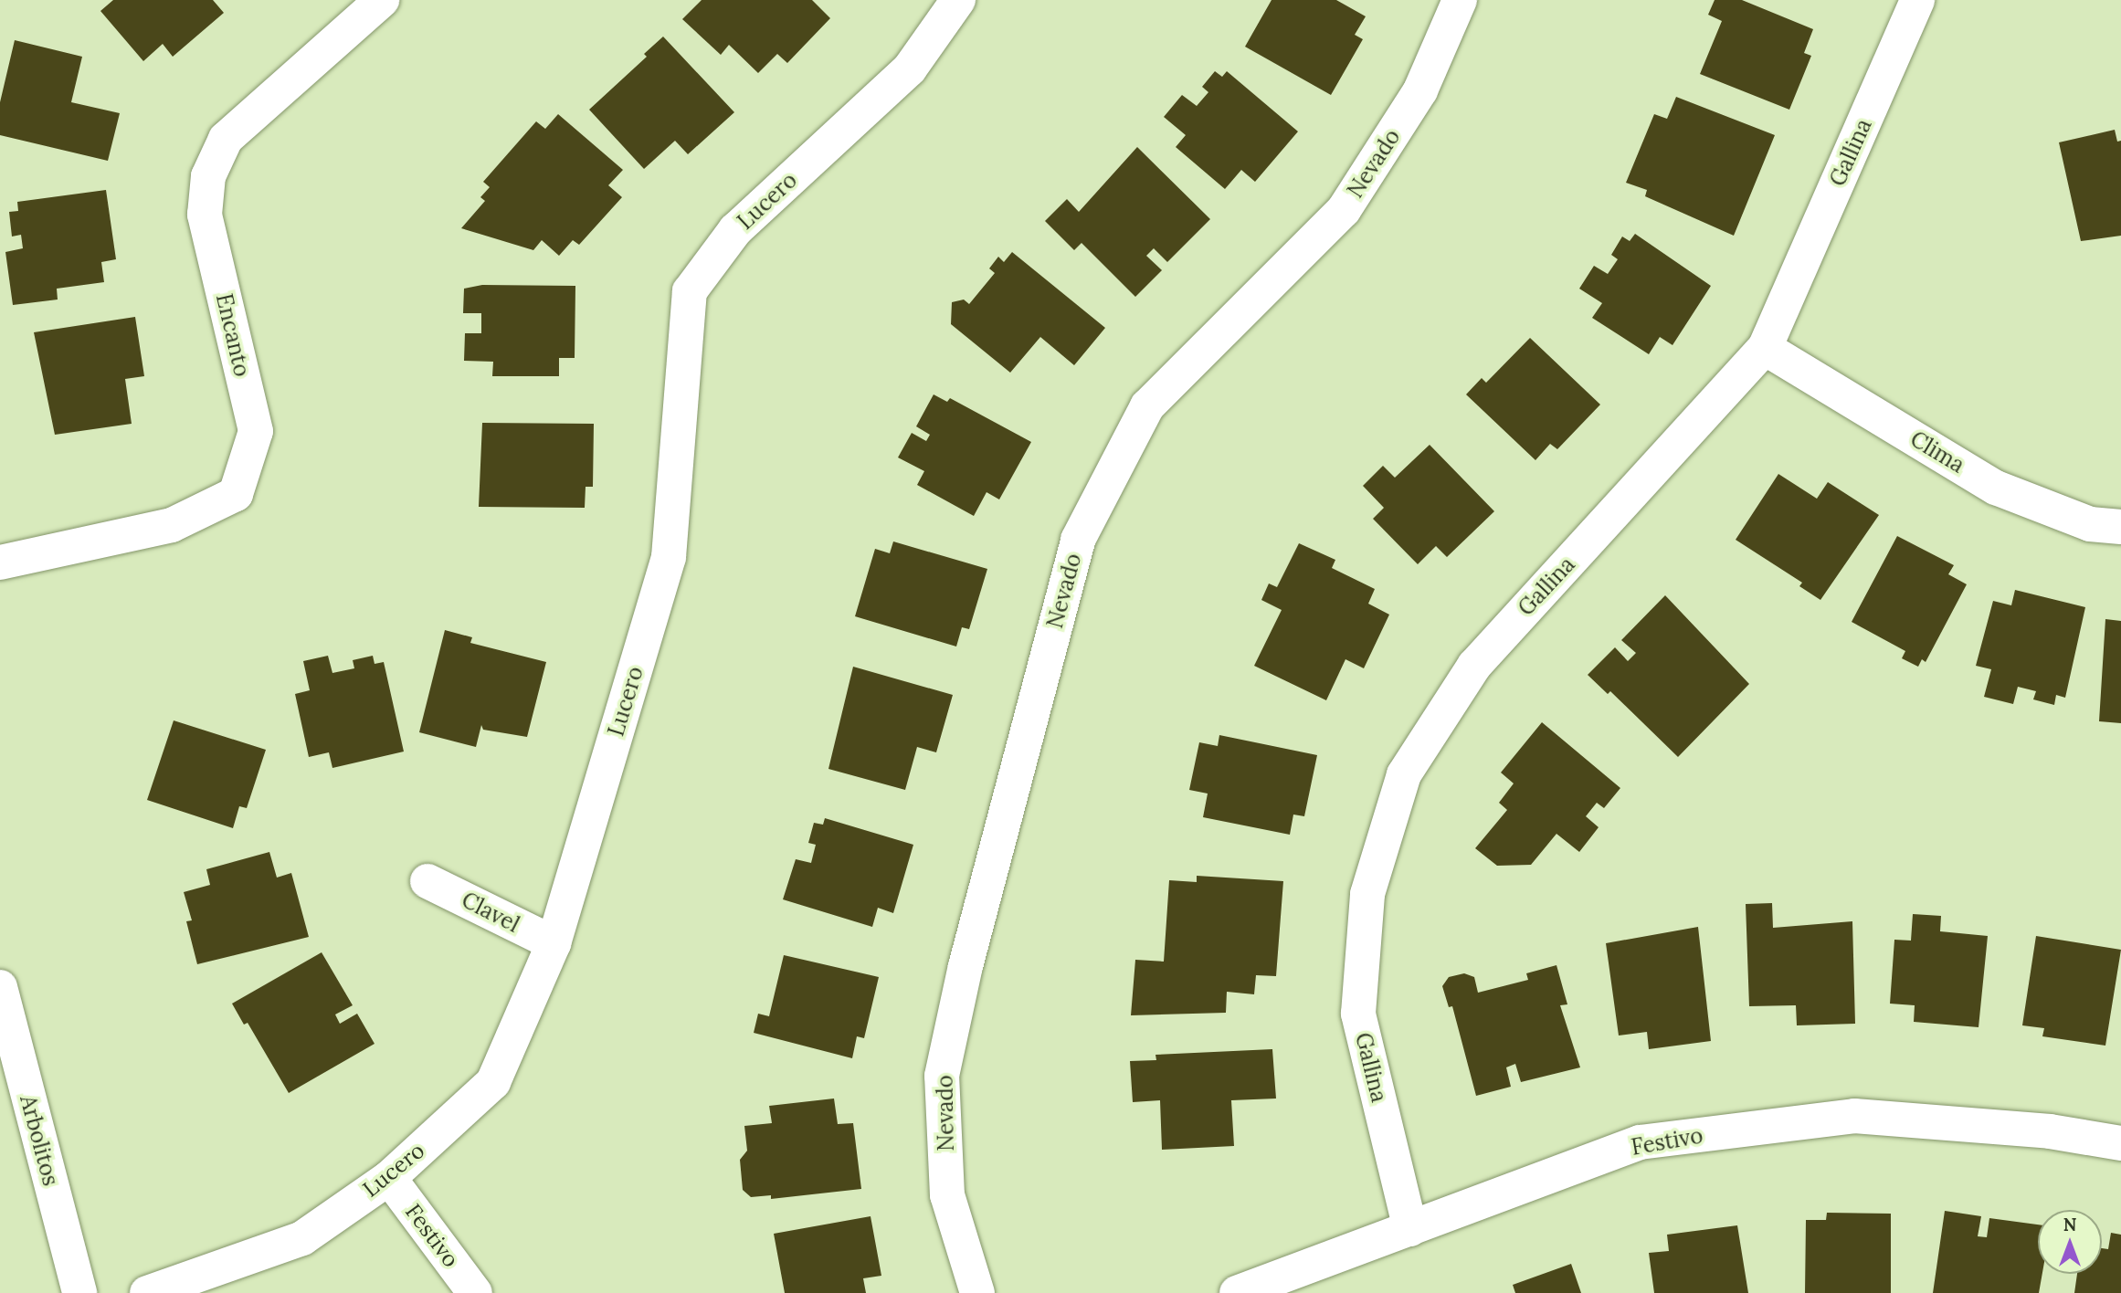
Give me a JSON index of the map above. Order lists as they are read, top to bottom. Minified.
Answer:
{"streets":{"street":["Gallina","Nevado","Lucero","Encanto","Clima","Clavel","Arbolitos","Festivo"]},"crossings":[["Gallina","Clima"],["Gallina","Festivo"],["Lucero","Clavel"],["Lucero","Festivo"]],"north":"top"}
